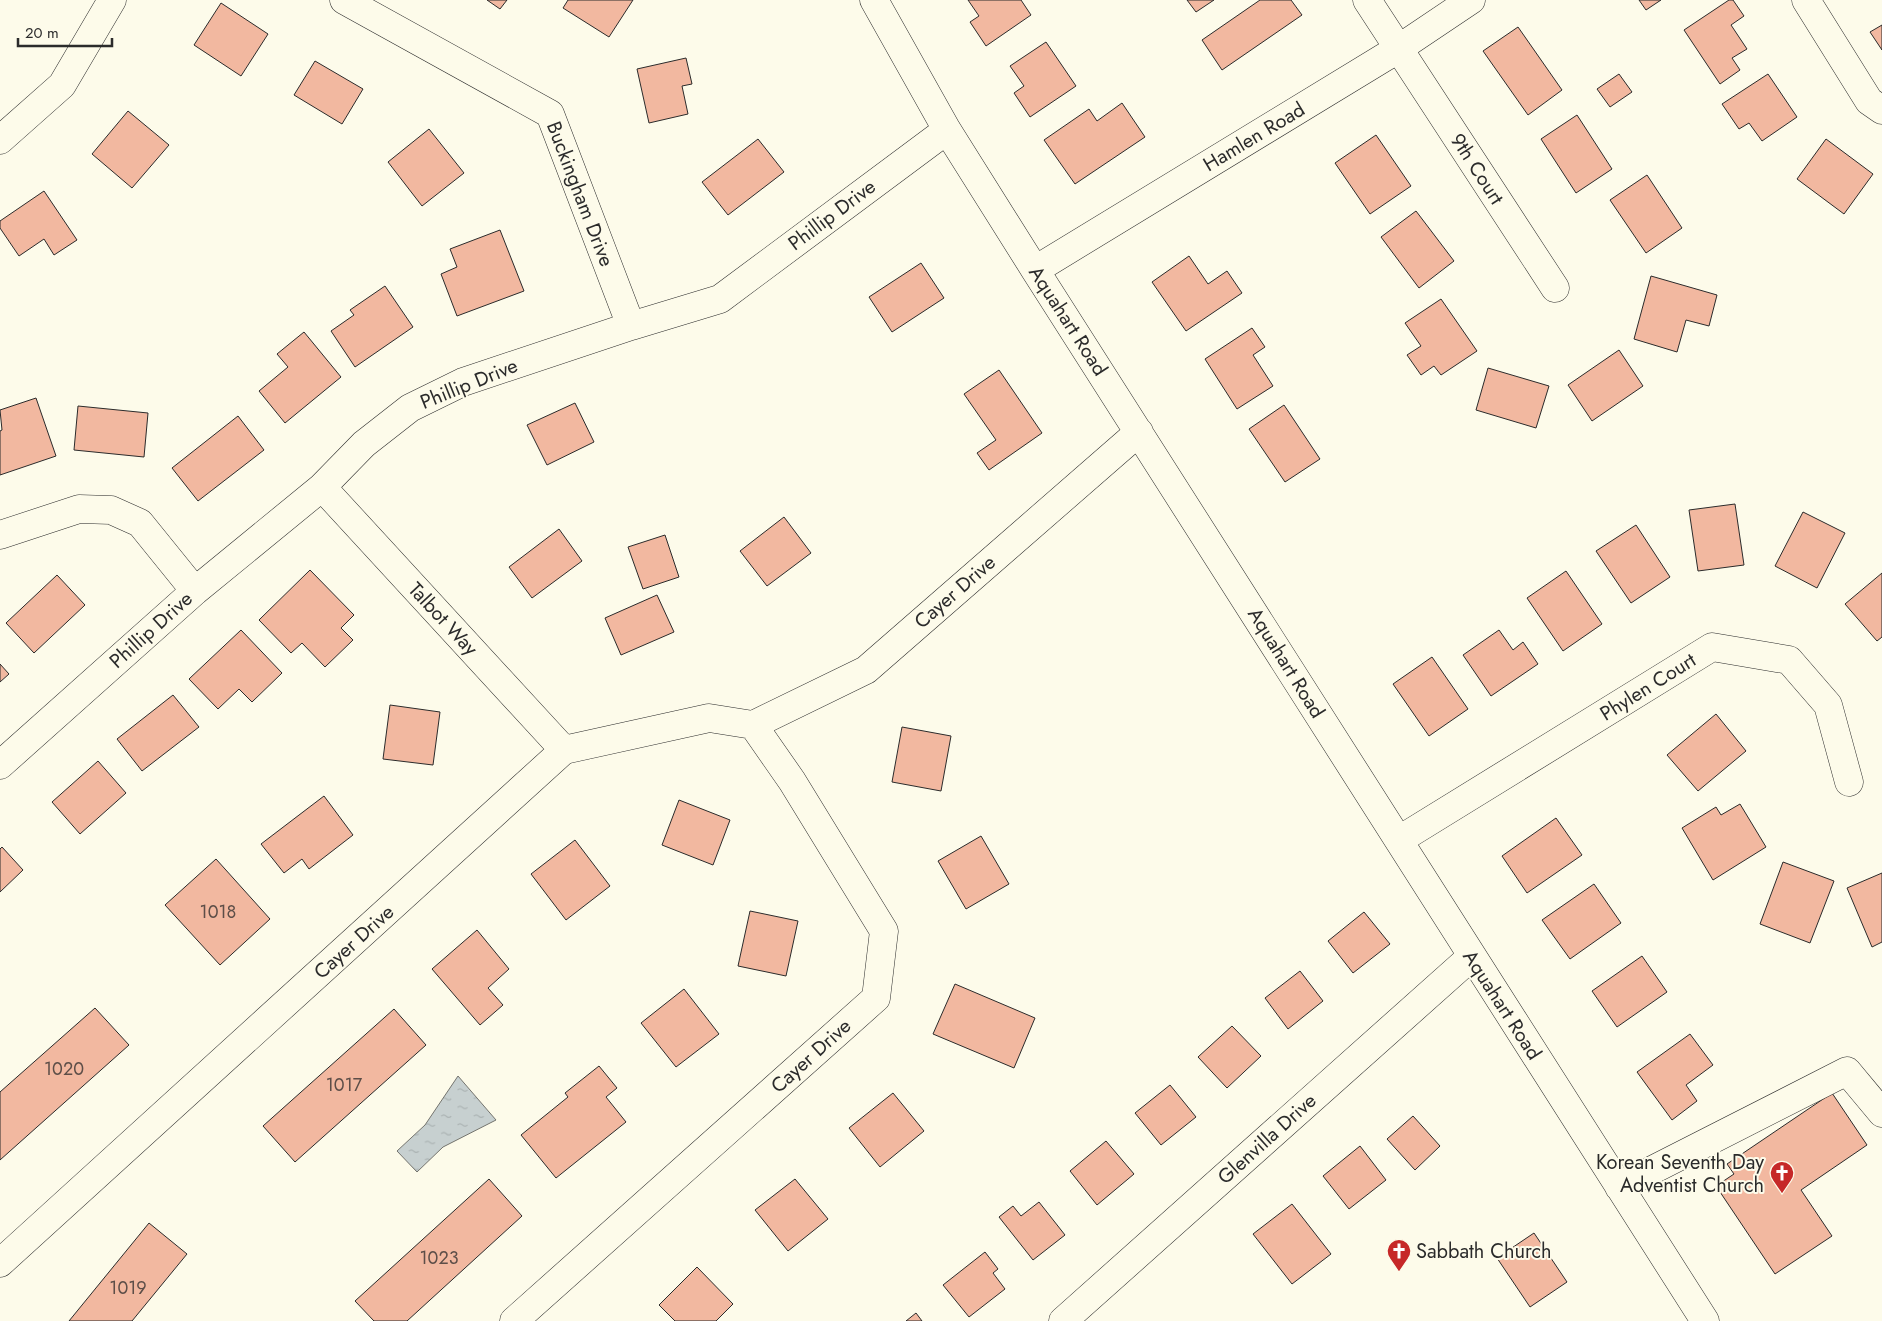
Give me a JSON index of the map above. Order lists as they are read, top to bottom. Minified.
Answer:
{"streets":{"street":["Hamlen Road","9th Court","Buckingham Drive","Phillip Drive","Aquahart Road","Cayer Drive","Talbot Way","Phylen Court","Glenvilla Drive"]},"crossings":[["Hamlen Road","9th Court"],["Hamlen Road","Aquahart Road"],["Buckingham Drive","Phillip Drive"],["Phillip Drive","Aquahart Road"],["Phillip Drive","Talbot Way"],["Aquahart Road","Cayer Drive"],["Aquahart Road","Phylen Court"],["Aquahart Road","Glenvilla Drive"],["Cayer Drive","Talbot Way"]],"places":{"church":["Korean Seventh Day Adventist Church","Sabbath Church"]},"house_numbers":["1018","1020","1017","1023","1019"],"scale_bar":"20 m"}
